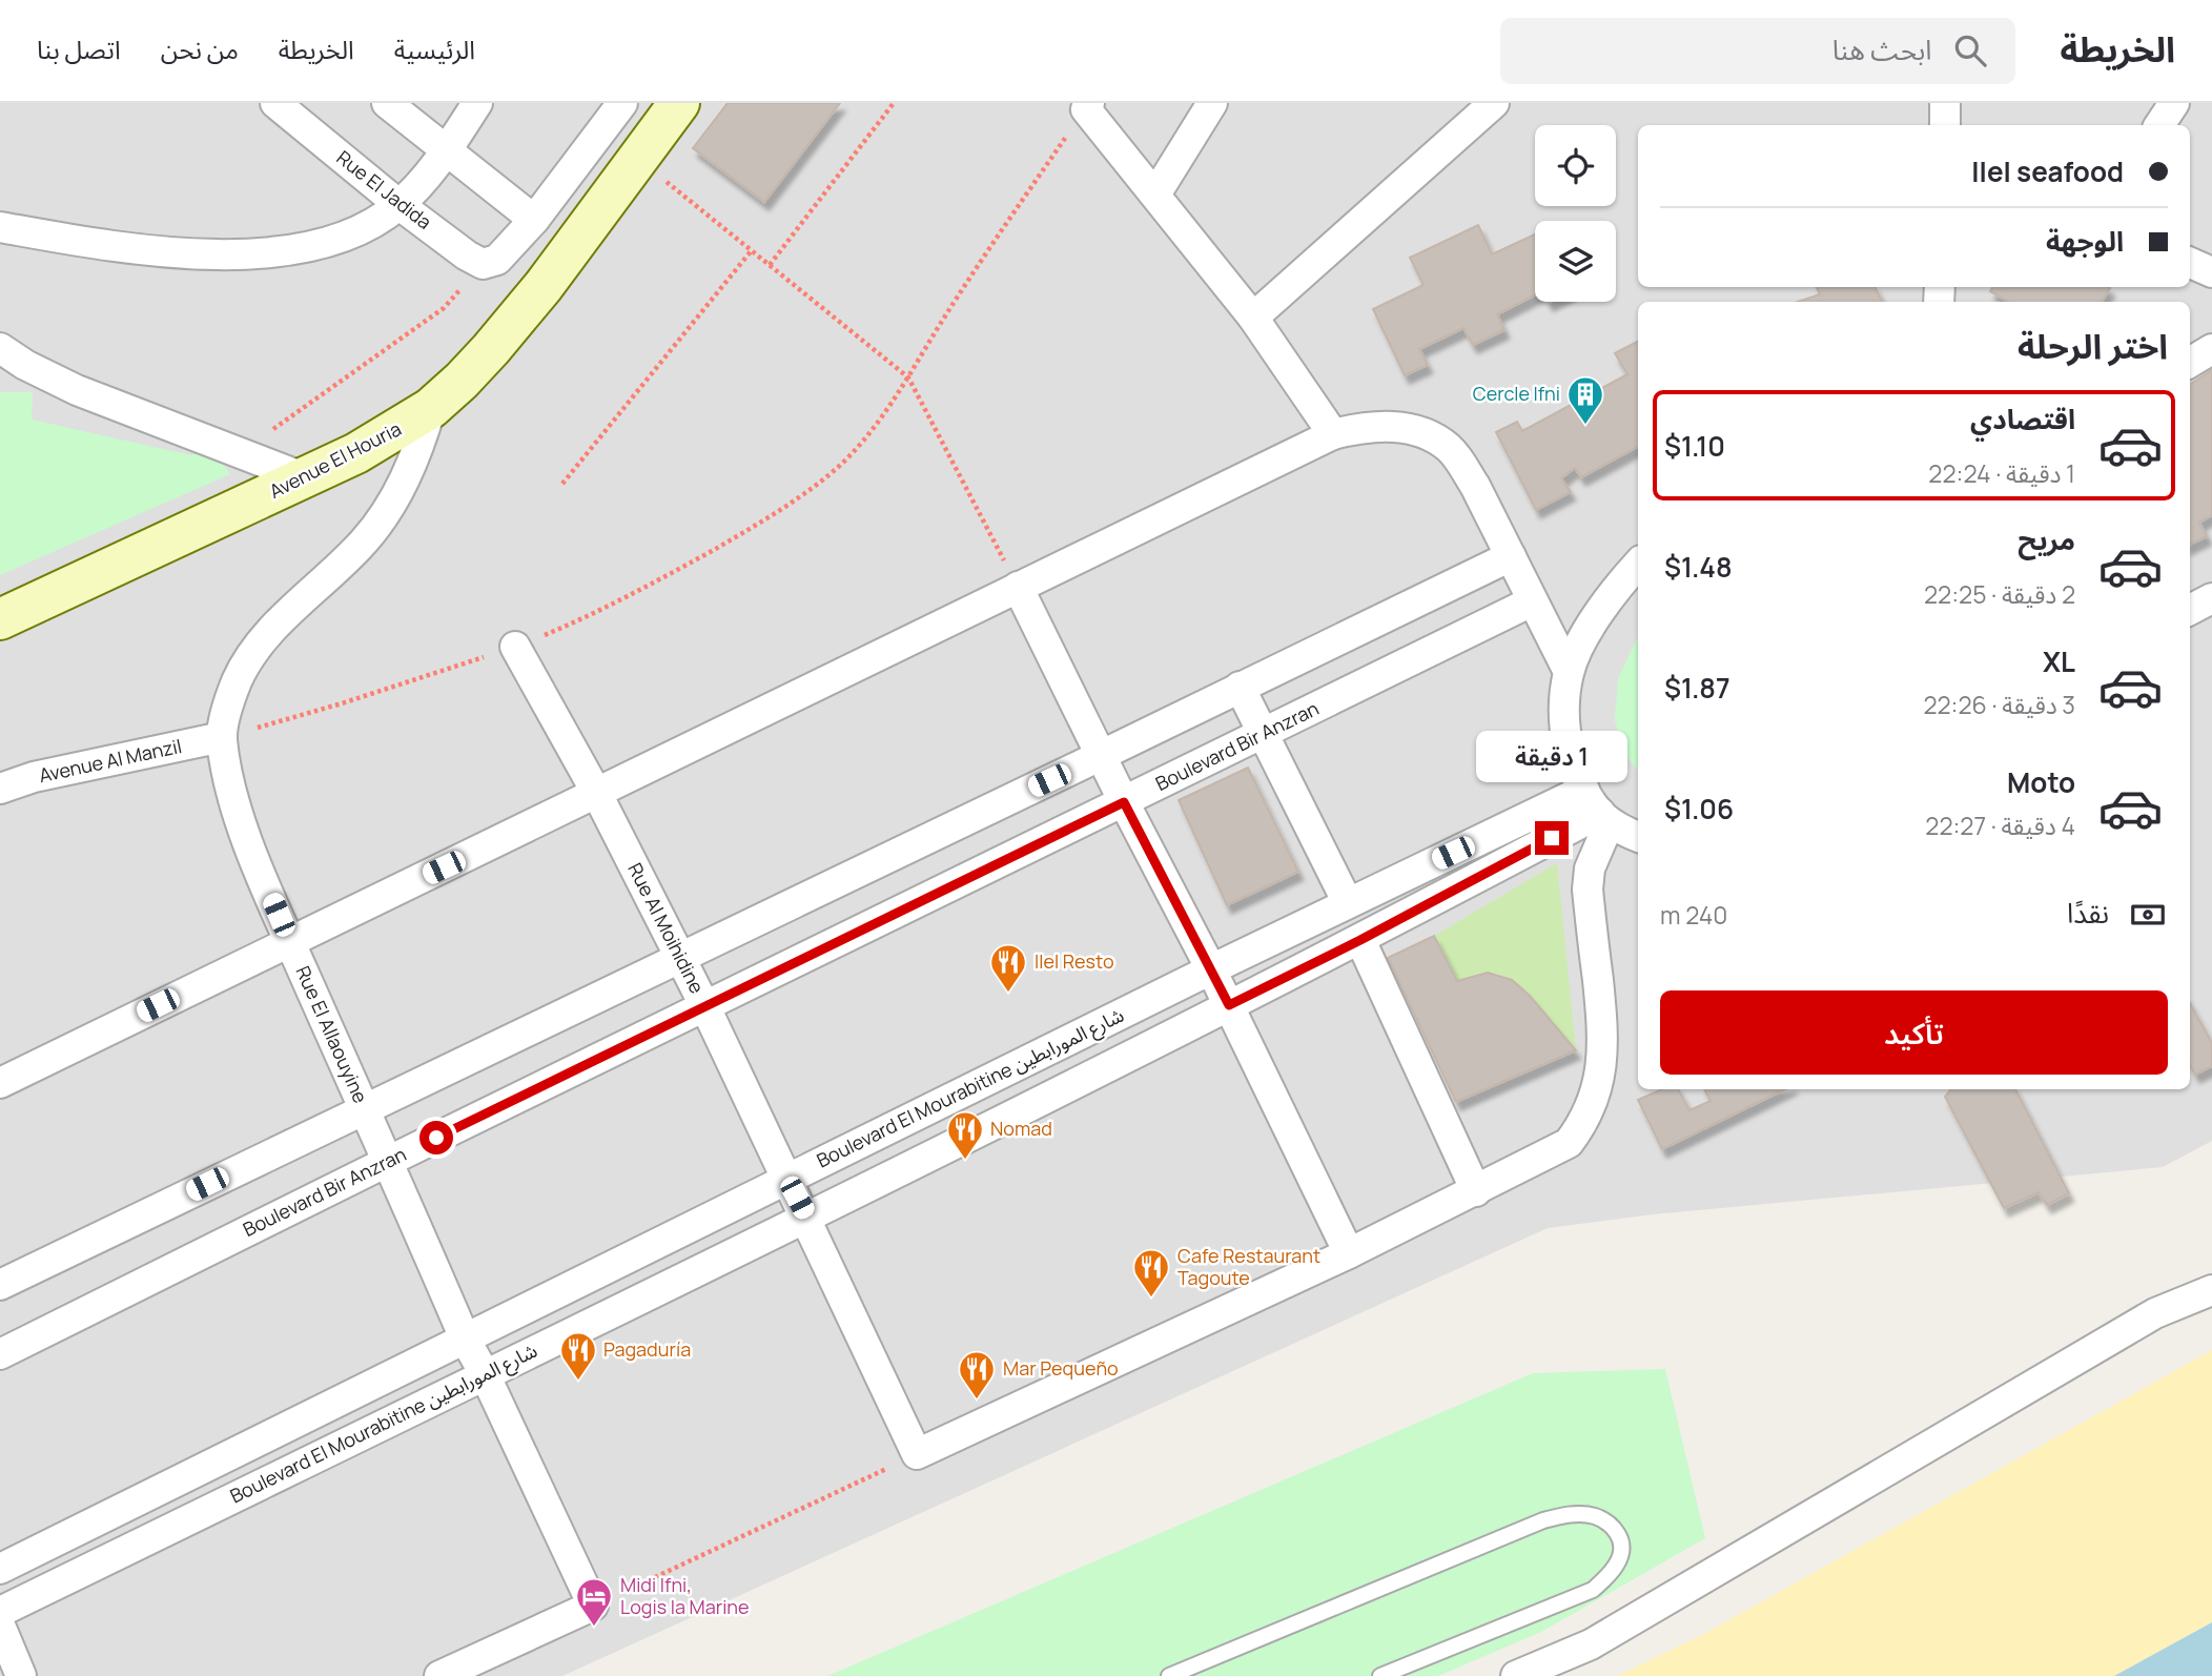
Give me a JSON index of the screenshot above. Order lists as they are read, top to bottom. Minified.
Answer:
{"streets":{"street":["Rue El Jadida","Avenue El Houria","Boulevard Bir Anzran","Avenue Al Manzil","Rue Al Moihidine","Rue El Allaouyine","Boulevard El Mourabitine شارع المورابطين"]},"crossings":[["Avenue El Houria","Rue El Allaouyine"],["Boulevard Bir Anzran","Rue Al Moihidine"],["Boulevard Bir Anzran","Rue El Allaouyine"],["Avenue Al Manzil","Rue El Allaouyine"],["Rue Al Moihidine","Boulevard El Mourabitine شارع المورابطين"],["Rue El Allaouyine","Boulevard El Mourabitine شارع المورابطين"]],"places":{"building":["Cercle Ifni"],"restaurant":["Ilel Resto","Nomad","Cafe Restaurant Tagoute","Pagaduría","Mar Pequeño"],"hotel":["Midi Ifni, Logis la Marine"]},"page":{"header":"الخريطة","search":"ابحث هنا","nav":["الرئيسية","الخريطة","من نحن","اتصل بنا"],"banner":["Ilel seafood","الوجهة"],"heading":"اختر الرحلة","list":[{"name":"اقتصادي","note":"1 دقيقة · 22:24","value":"$1.10"},{"name":"مريح","note":"2 دقيقة · 22:25","value":"$1.48"},{"name":"XL","note":"3 دقيقة · 22:26","value":"$1.87"},{"name":"Moto","note":"4 دقيقة · 22:27","value":"$1.06"}],"bubble":"1 دقيقة","pay":["نقدًا","240 m"],"buttons":"تأكيد"}}
